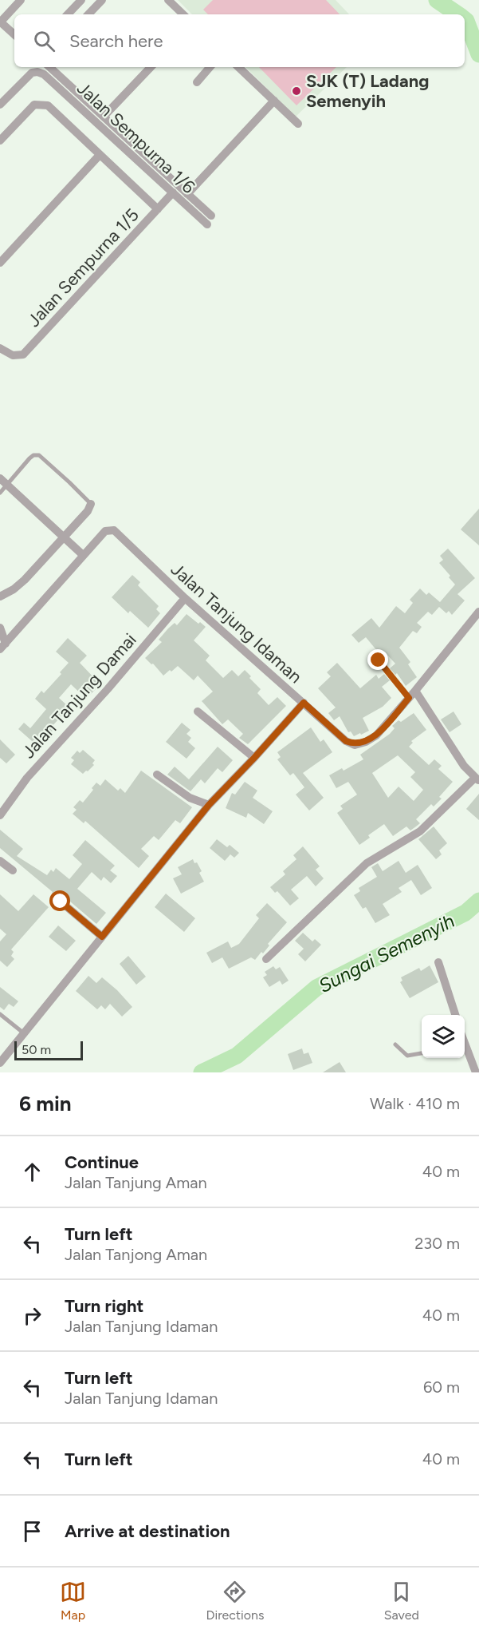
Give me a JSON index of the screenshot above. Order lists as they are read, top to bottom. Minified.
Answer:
{"streets":{"street":["Jalan Sempurna 1/6","Jalan Sempurna 1/5","Jalan Tanjung Idaman","Jalan Tanjung Damai"]},"crossings":[["Jalan Sempurna 1/6","Jalan Sempurna 1/5"],["Jalan Tanjung Idaman","Jalan Tanjung Damai"]],"water":["Sungai Semenyih"],"places":["SJK (T) Ladang Semenyih"],"scale_bar":"50 m","page":{"search":"Search here","scale":"50 m","heading":["6 min","Walk · 410 m"],"list":[["Continue","Jalan Tanjung Aman","40 m"],["Turn left","Jalan Tanjong Aman","230 m"],["Turn right","Jalan Tanjung Idaman","40 m"],["Turn left","Jalan Tanjung Idaman","60 m"],["Turn left","40 m"],"Arrive at destination"],"nav":["Map","Directions","Saved"]}}
